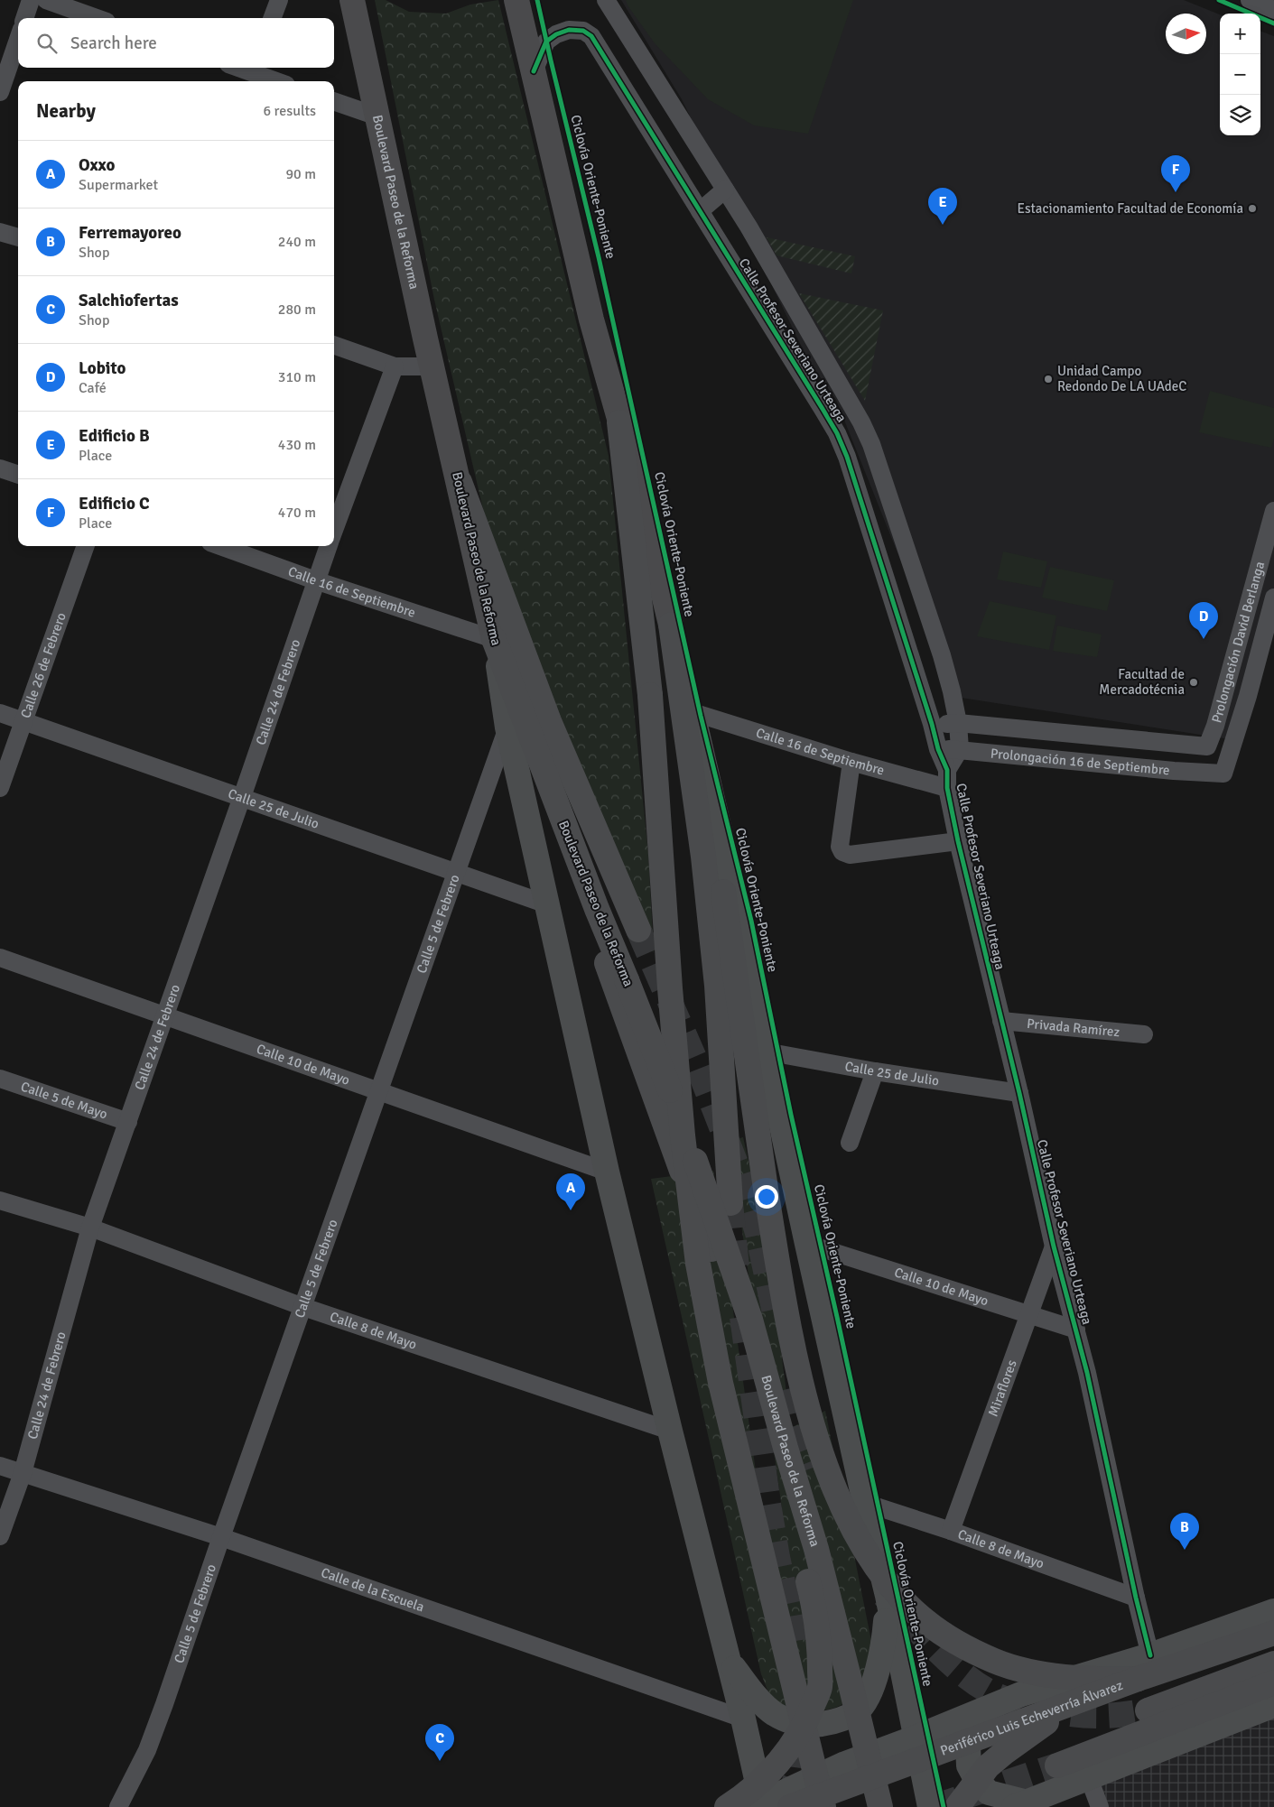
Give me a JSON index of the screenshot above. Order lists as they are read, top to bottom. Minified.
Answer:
{"streets":{"highway":["Boulevard Paseo de la Reforma","Periférico Luis Echeverría Álvarez"],"street":["Calle Profesor Severiano Urteaga","Calle 16 de Septiembre","Prolongación David Berlanga","Calle 26 de Febrero","Calle 24 de Febrero","Prolongación 16 de Septiembre","Calle 25 de Julio","Calle 5 de Febrero","Privada Ramírez","Calle 10 de Mayo","Calle 5 de Mayo","Calle 8 de Mayo","Miraflores","Calle de la Escuela"],"cycle path":["Ciclovía Oriente-Poniente"]},"crossings":[["Boulevard Paseo de la Reforma","Calle 16 de Septiembre"],["Calle Profesor Severiano Urteaga","Calle 16 de Septiembre"],["Calle Profesor Severiano Urteaga","Prolongación 16 de Septiembre"],["Calle Profesor Severiano Urteaga","Calle 25 de Julio"],["Calle Profesor Severiano Urteaga","Privada Ramírez"],["Calle Profesor Severiano Urteaga","Calle 10 de Mayo"],["Calle Profesor Severiano Urteaga","Calle 8 de Mayo"],["Calle Profesor Severiano Urteaga","Miraflores"],["Calle 16 de Septiembre","Calle 24 de Febrero"],["Prolongación David Berlanga","Prolongación 16 de Septiembre"],["Calle 26 de Febrero","Calle 25 de Julio"],["Calle 24 de Febrero","Calle 25 de Julio"],["Calle 24 de Febrero","Calle 10 de Mayo"],["Calle 24 de Febrero","Calle 5 de Mayo"],["Calle 24 de Febrero","Calle 8 de Mayo"],["Calle 24 de Febrero","Calle de la Escuela"],["Calle 25 de Julio","Calle 5 de Febrero"],["Calle 5 de Febrero","Calle 10 de Mayo"],["Calle 5 de Febrero","Calle 8 de Mayo"],["Calle 5 de Febrero","Calle de la Escuela"],["Calle 10 de Mayo","Miraflores"],["Calle 8 de Mayo","Miraflores"]],"places":["Estacionamiento Facultad de Economía","Unidad Campo Redondo De LA UAdeC","Facultad de Mercadotécnia"],"north":"right","page":{"map_buttons":["+","−"],"search":"Search here","heading":["Nearby","6 results"],"list":[{"mark":"A","name":"Oxxo","note":"Supermarket","value":"90 m"},{"mark":"B","name":"Ferremayoreo","note":"Shop","value":"240 m"},{"mark":"C","name":"Salchiofertas","note":"Shop","value":"280 m"},{"mark":"D","name":"Lobito","note":"Café","value":"310 m"},{"mark":"E","name":"Edificio B","note":"Place","value":"430 m"},{"mark":"F","name":"Edificio C","note":"Place","value":"470 m"}],"pins":["F","E","D","A","B","C"]}}
